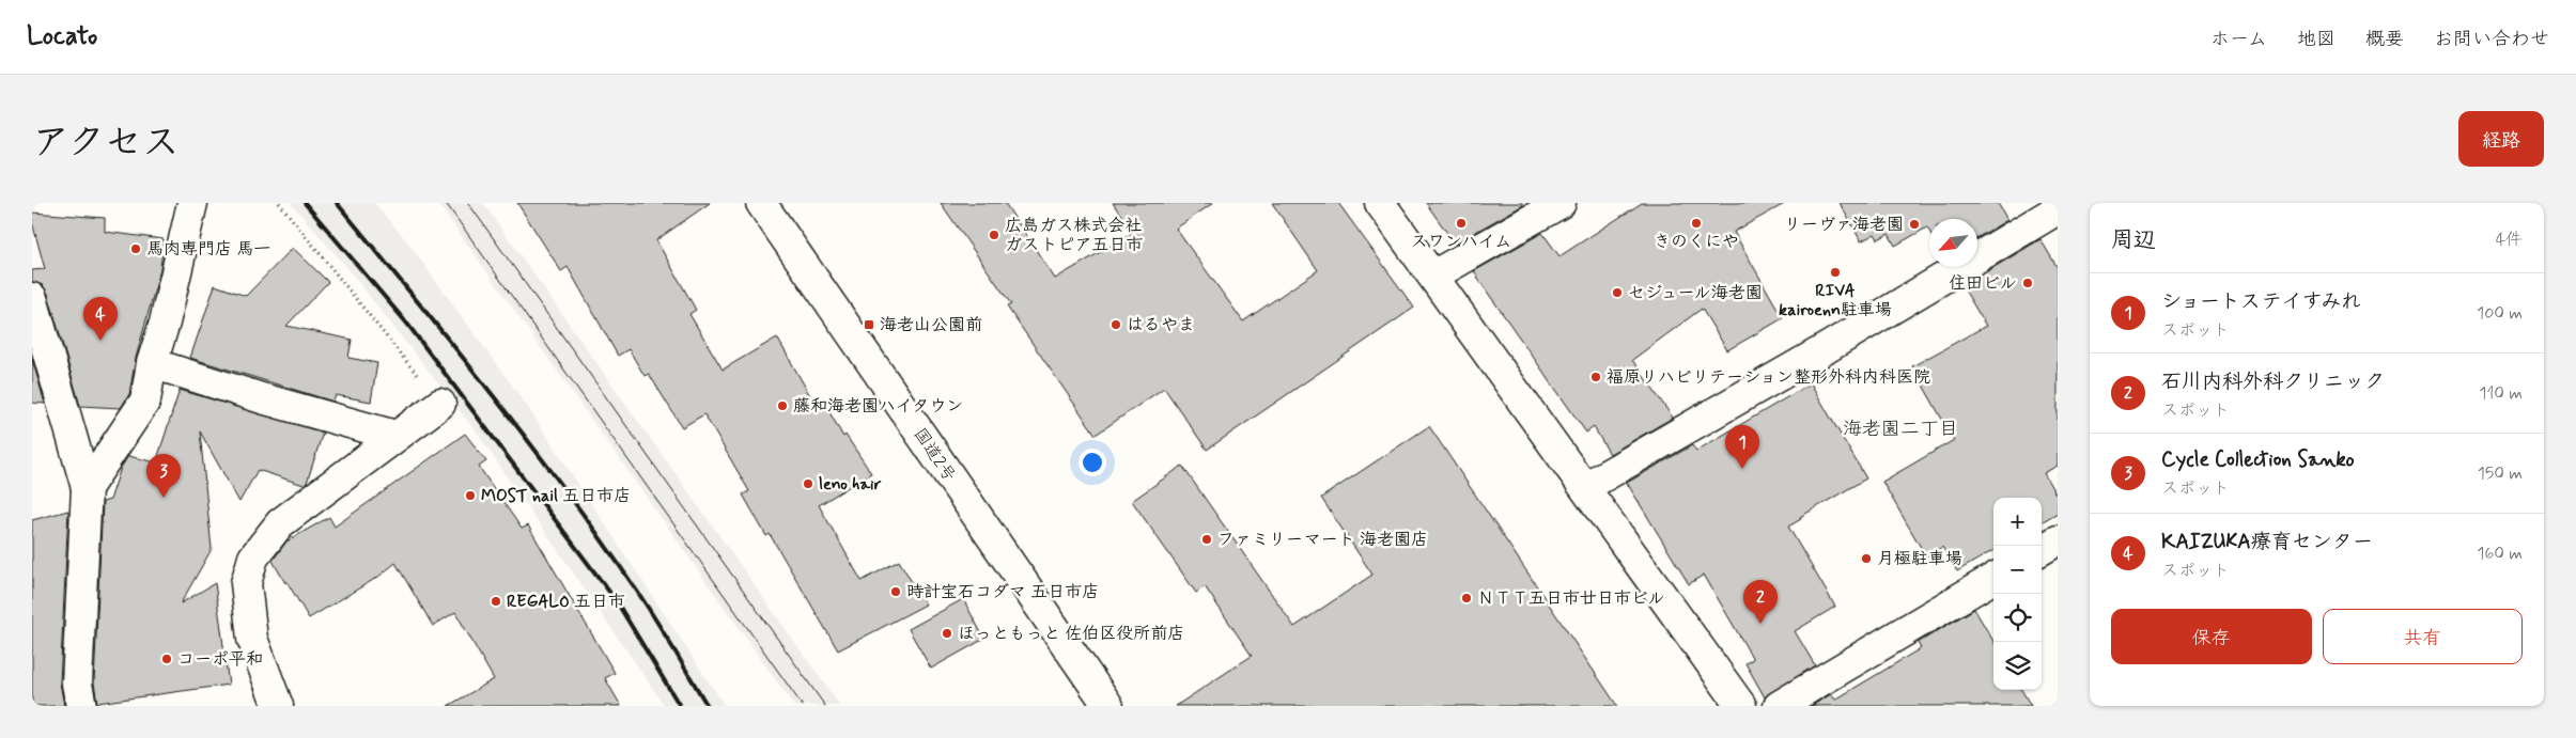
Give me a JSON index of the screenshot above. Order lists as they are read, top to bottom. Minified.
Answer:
{"streets":{"main road":["国道2号"]},"districts":["海老園二丁目"],"places":{"other":["スワンハイム","きのくにや","リーヴァ海老園","広島ガス株式会社 ガストピア五日市","馬肉専門店 馬一","RIVA kairoenn駐車場","住田ビル","セジュール海老園","はるやま","福原リハビリテーション整形外科内科医院","藤和海老園ハイタウン","leno hair","MOST nail 五日市店","ファミリーマート 海老園店","月極駐車場","時計宝石コダマ 五日市店","ＮＴＴ五日市廿日市ビル","REGALO 五日市","ほっともっと 佐伯区役所前店","コーポ平和"],"transit":["海老山公園前"]},"north":"bottom left","page":{"header":"Locato","nav":["ホーム","地図","概要","お問い合わせ"],"title":"アクセス","buttons":["経路",["保存","共有"]],"heading":["周辺","4件"],"list":[{"mark":"1","name":"ショートステイすみれ","note":"スポット","value":"100 m"},{"mark":"2","name":"石川内科外科クリニック","note":"スポット","value":"110 m"},{"mark":"3","name":"Cycle Collection Sanko","note":"スポット","value":"150 m"},{"mark":"4","name":"KAIZUKA療育センター","note":"スポット","value":"160 m"}],"pins":["4","1","3","2"],"map_buttons":["+","−"]}}
